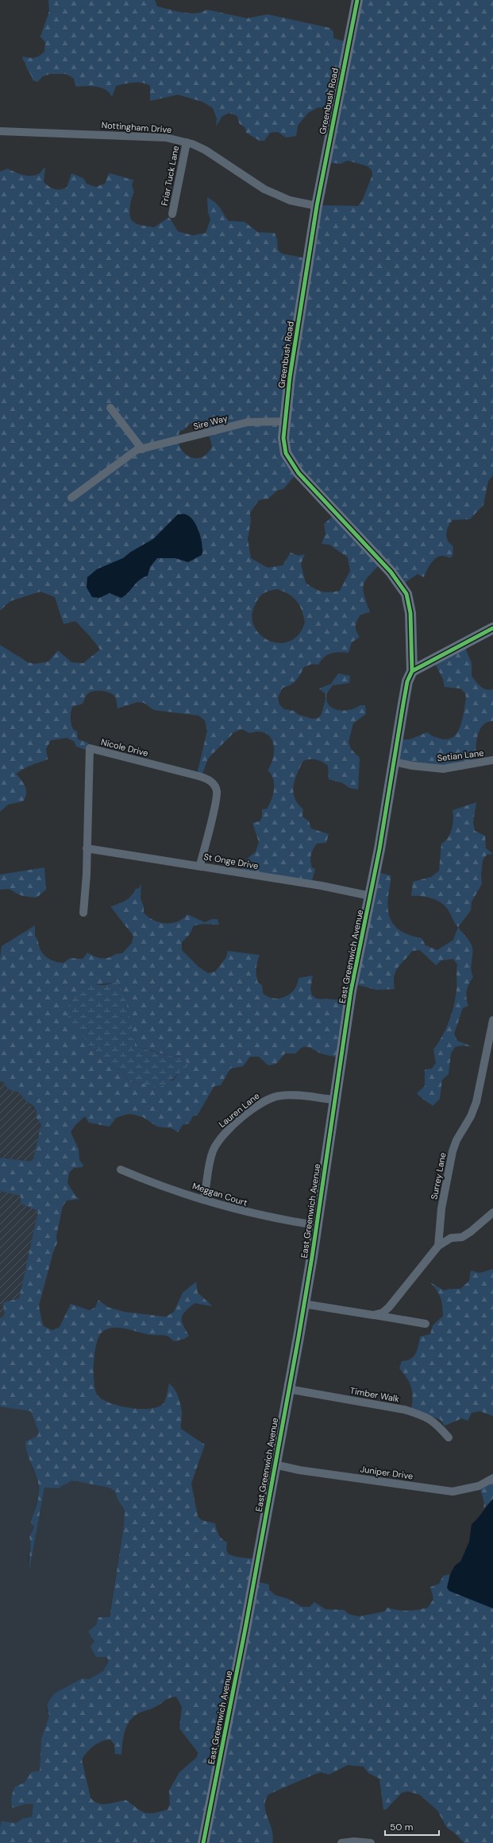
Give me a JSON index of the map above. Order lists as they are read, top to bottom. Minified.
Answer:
{"streets":{"street":["Greenbush Road","Nottingham Drive","Friar Tuck Lane","Sire Way","Nicole Drive","Setian Lane","St Onge Drive","East Greenwich Avenue","Lauren Lane","Surrey Lane","Meggan Court","Timber Walk","Juniper Drive"]},"crossings":[["Greenbush Road","Nottingham Drive"],["Greenbush Road","Sire Way"],["Greenbush Road","East Greenwich Avenue"],["Nottingham Drive","Friar Tuck Lane"],["Nicole Drive","St Onge Drive"],["Setian Lane","East Greenwich Avenue"],["St Onge Drive","East Greenwich Avenue"],["East Greenwich Avenue","Lauren Lane"],["East Greenwich Avenue","Meggan Court"],["East Greenwich Avenue","Timber Walk"],["East Greenwich Avenue","Juniper Drive"],["Lauren Lane","Meggan Court"]],"scale_bar":"50 m"}
